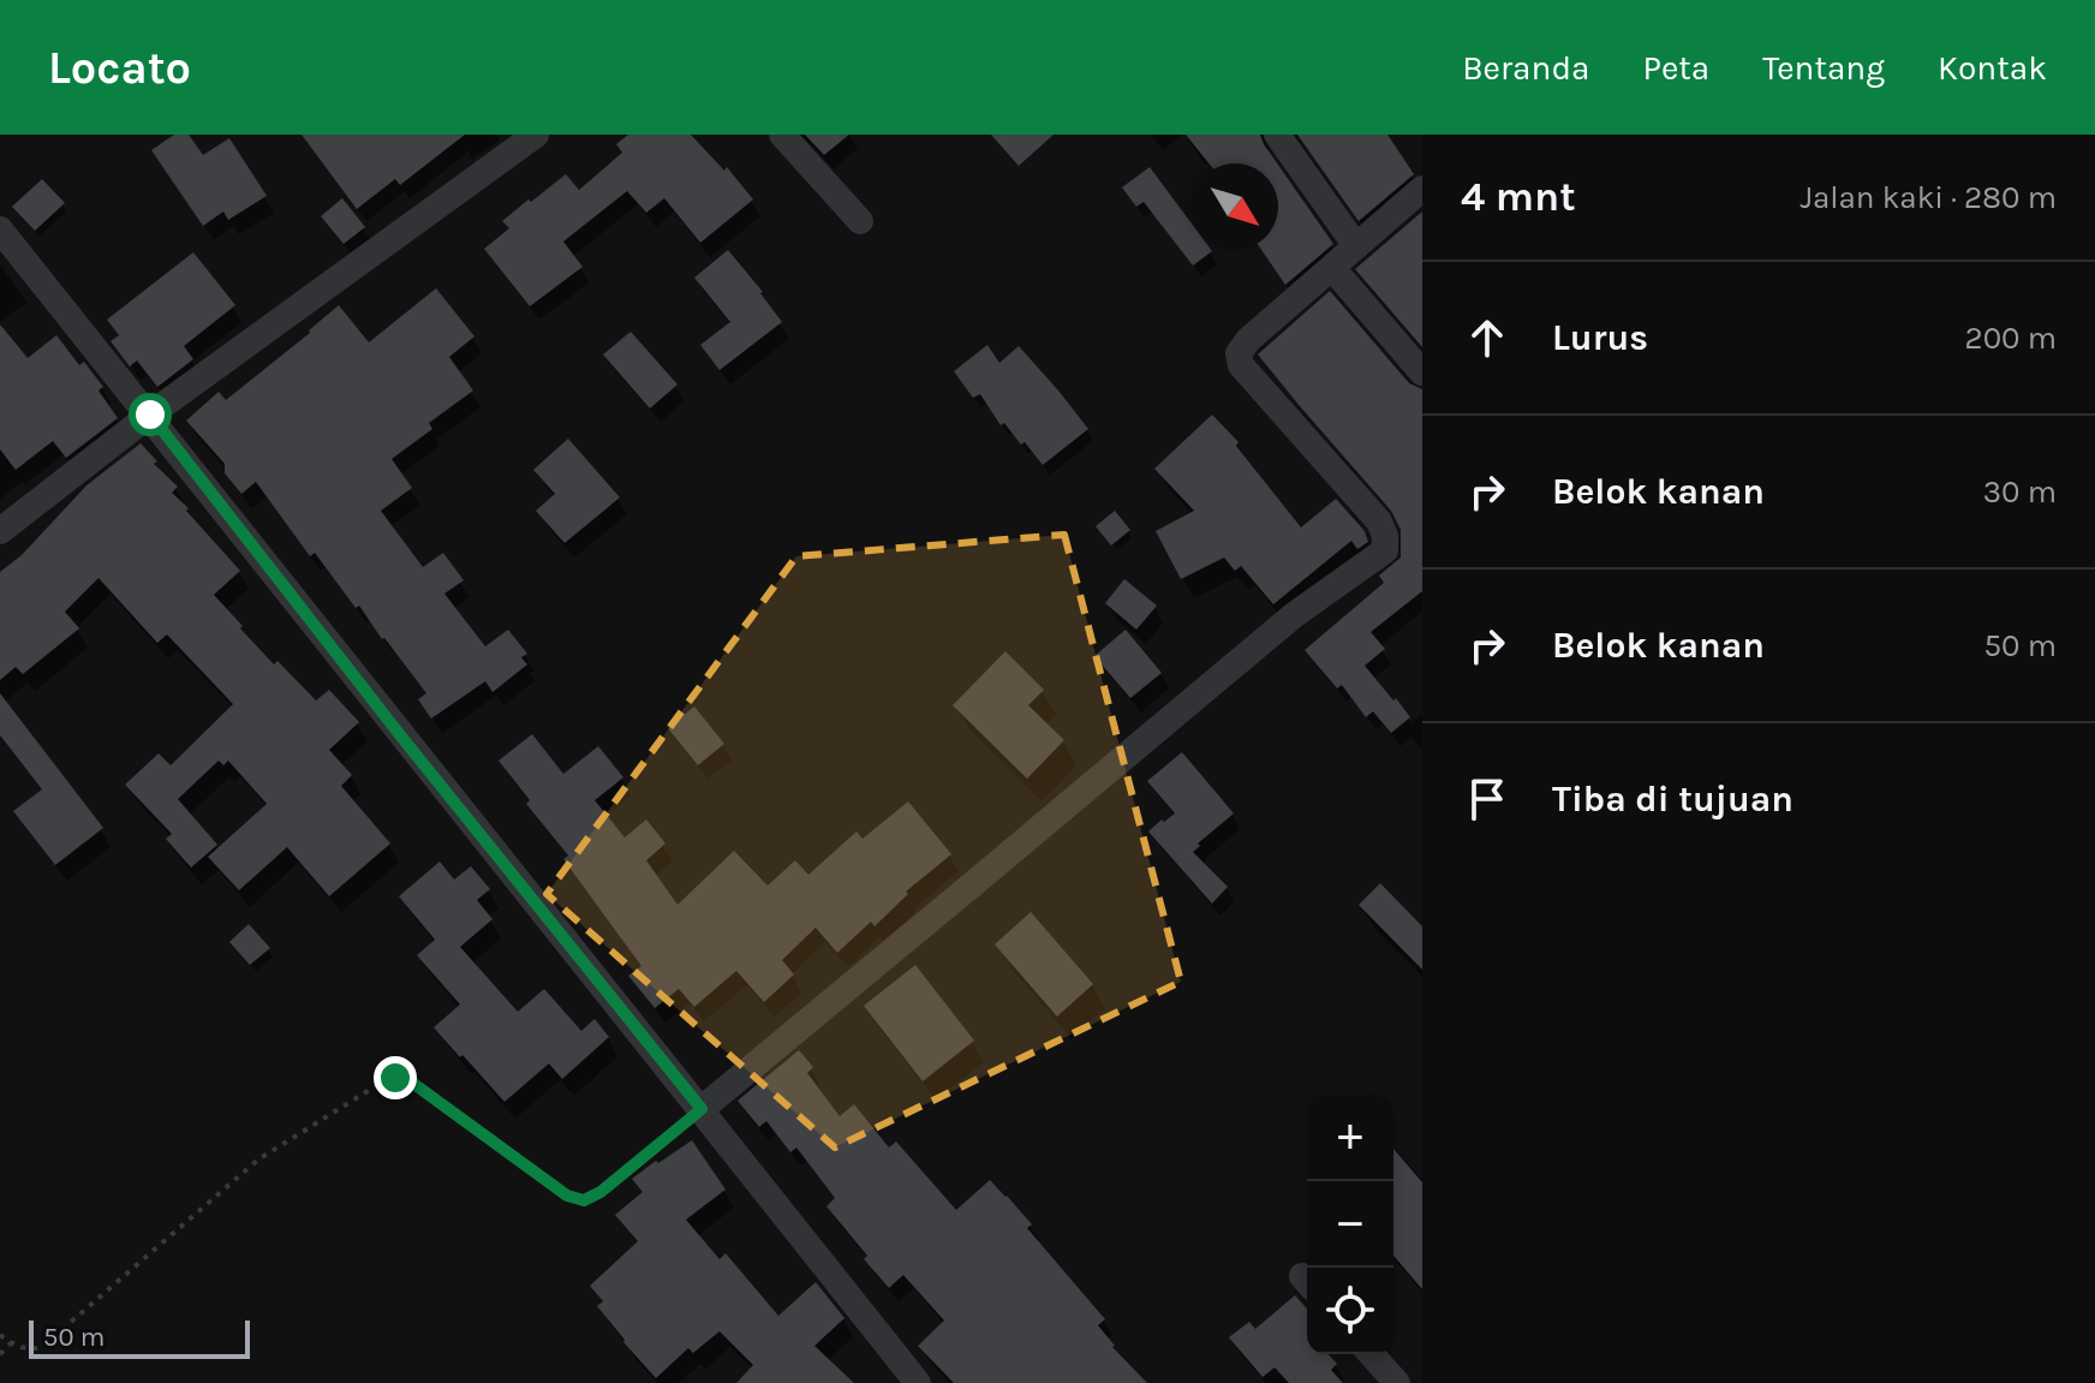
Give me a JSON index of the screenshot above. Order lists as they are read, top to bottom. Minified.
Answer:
{"scale_bar":"50 m","north":"bottom right","page":{"header":"Locato","nav":["Beranda","Peta","Tentang","Kontak"],"heading":["4 mnt","Jalan kaki · 280 m"],"list":[["Lurus","200 m"],["Belok kanan","30 m"],["Belok kanan","50 m"],"Tiba di tujuan"],"map_buttons":["+","−"],"scale":"50 m"}}
